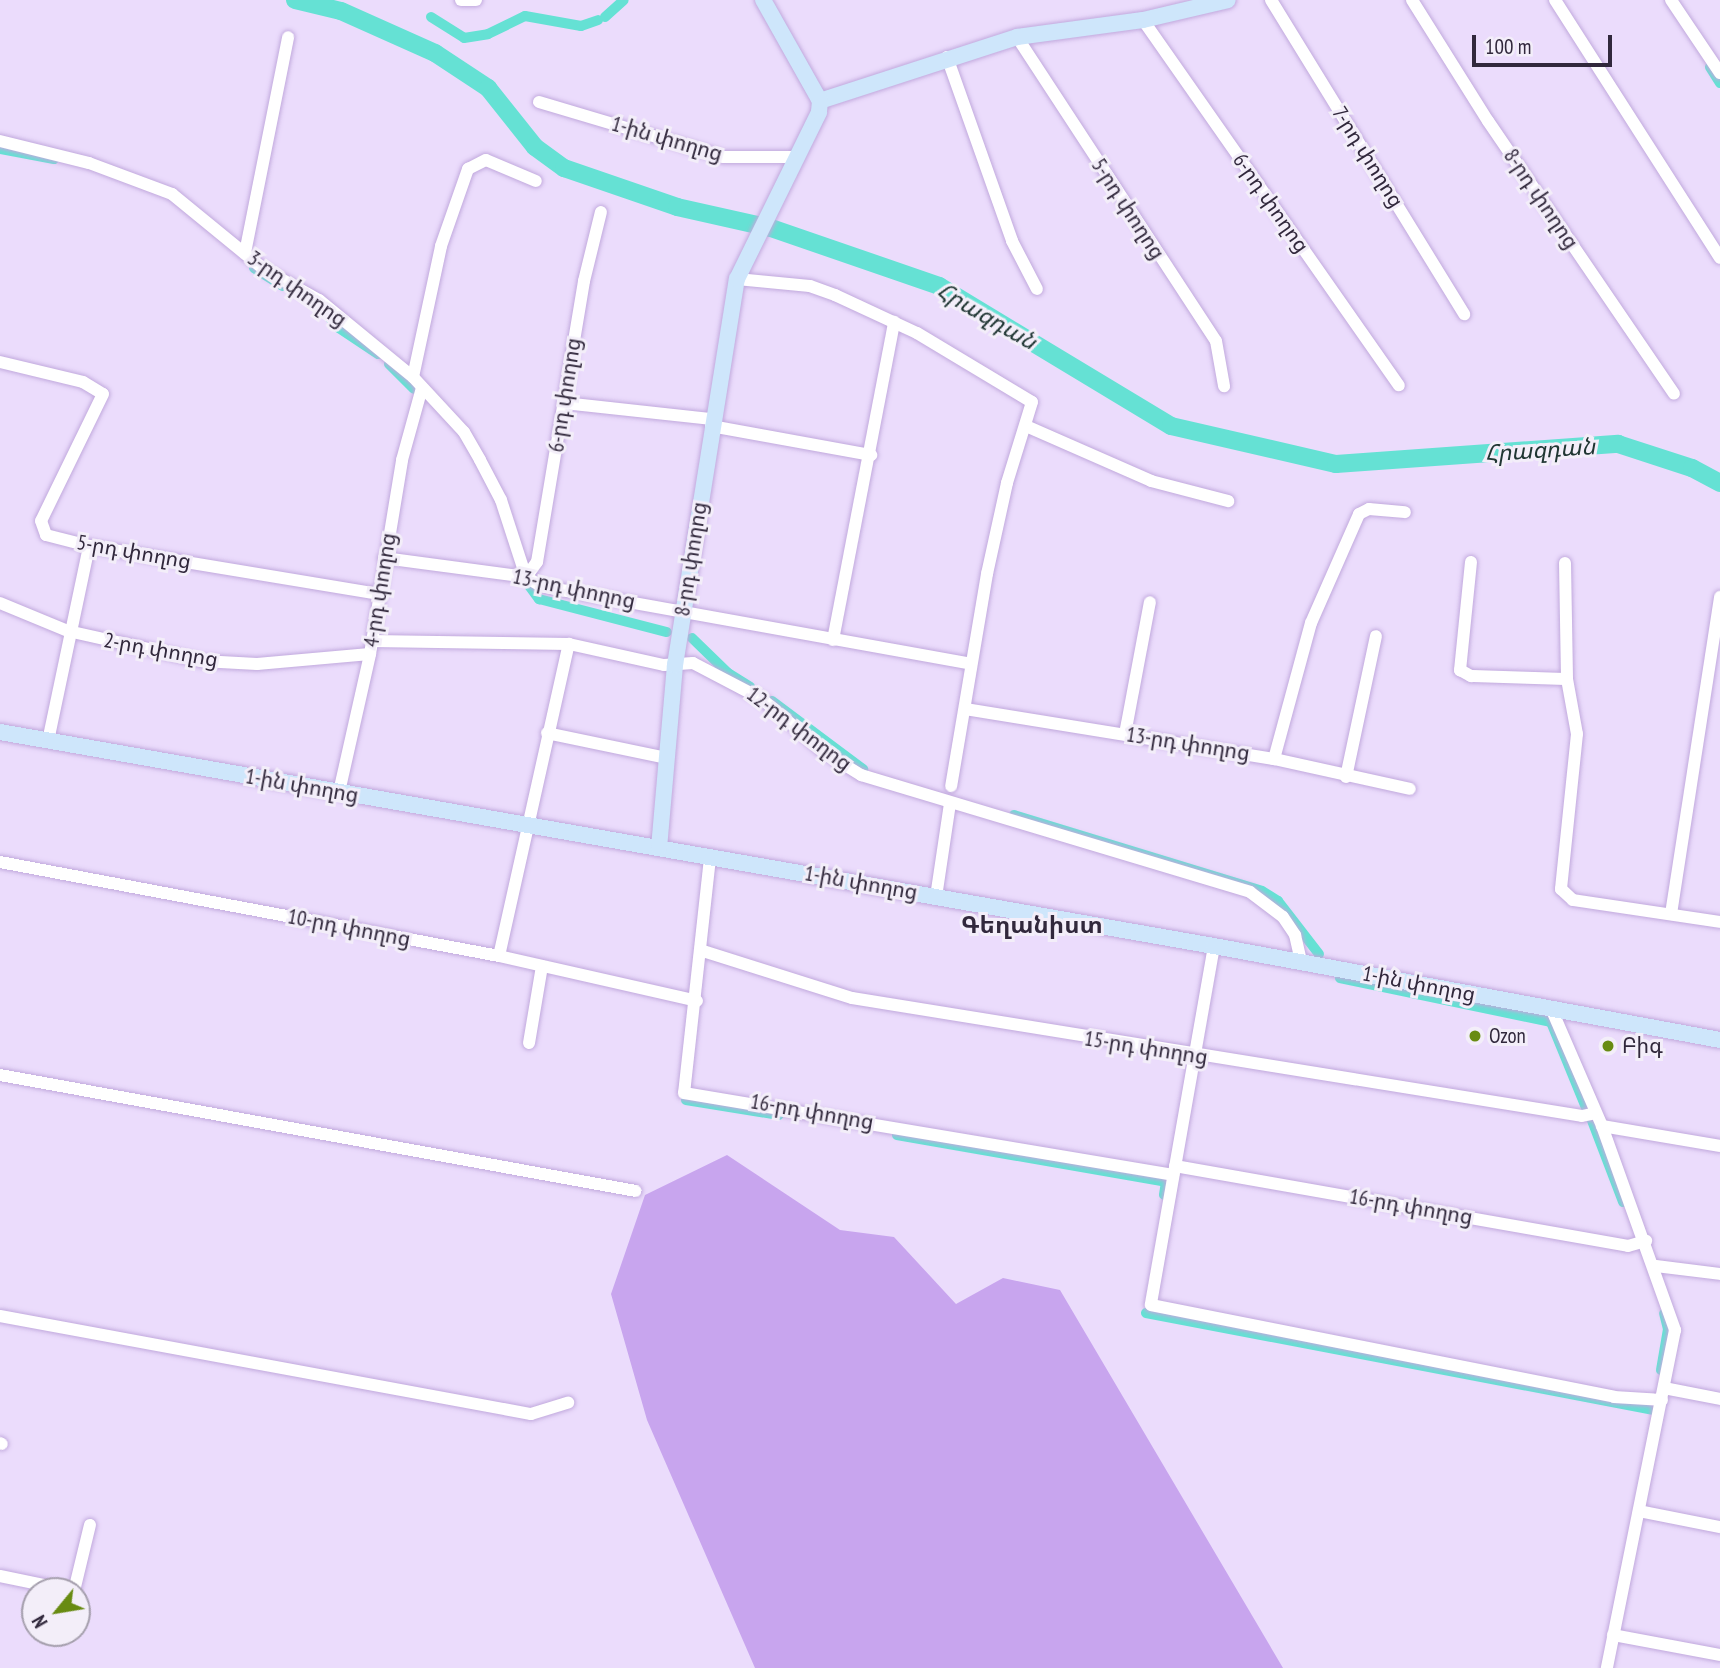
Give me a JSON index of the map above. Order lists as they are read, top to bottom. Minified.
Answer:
{"streets":{"main road":["1-ին փողոց","8-րդ փողոց"],"street":["7-րդ փողոց","6-րդ փողոց","5-րդ փողոց","3-րդ փողոց","13-րդ փողոց","4-րդ փողոց","2-րդ փողոց","12-րդ փողոց","10-րդ փողոց","15-րդ փողոց","16-րդ փողոց"]},"crossings":[["1-ին փողոց","8-րդ փողոց"],["1-ին փողոց","4-րդ փողոց"],["1-ին փողոց","12-րդ փողոց"],["1-ին փողոց","16-րդ փողոց"],["8-րդ փողոց","13-րդ փողոց"],["8-րդ փողոց","12-րդ փողոց"],["6-րդ փողոց","3-րդ փողոց"],["6-րդ փողոց","13-րդ փողոց"],["5-րդ փողոց","4-րդ փողոց"],["3-րդ փողոց","13-րդ փողոց"],["3-րդ փողոց","4-րդ փողոց"],["13-րդ փողոց","4-րդ փողոց"],["4-րդ փողոց","2-րդ փողոց"],["4-րդ փողոց","12-րդ փողոց"],["2-րդ փողոց","12-րդ փողոց"],["10-րդ փողոց","16-րդ փողոց"],["15-րդ փողոց","16-րդ փողոց"]],"districts":["Գեղանիստ"],"water":["Հրազդան"],"places":["Ozon","Բիգ"],"scale_bar":"100 m","north":"bottom left"}
